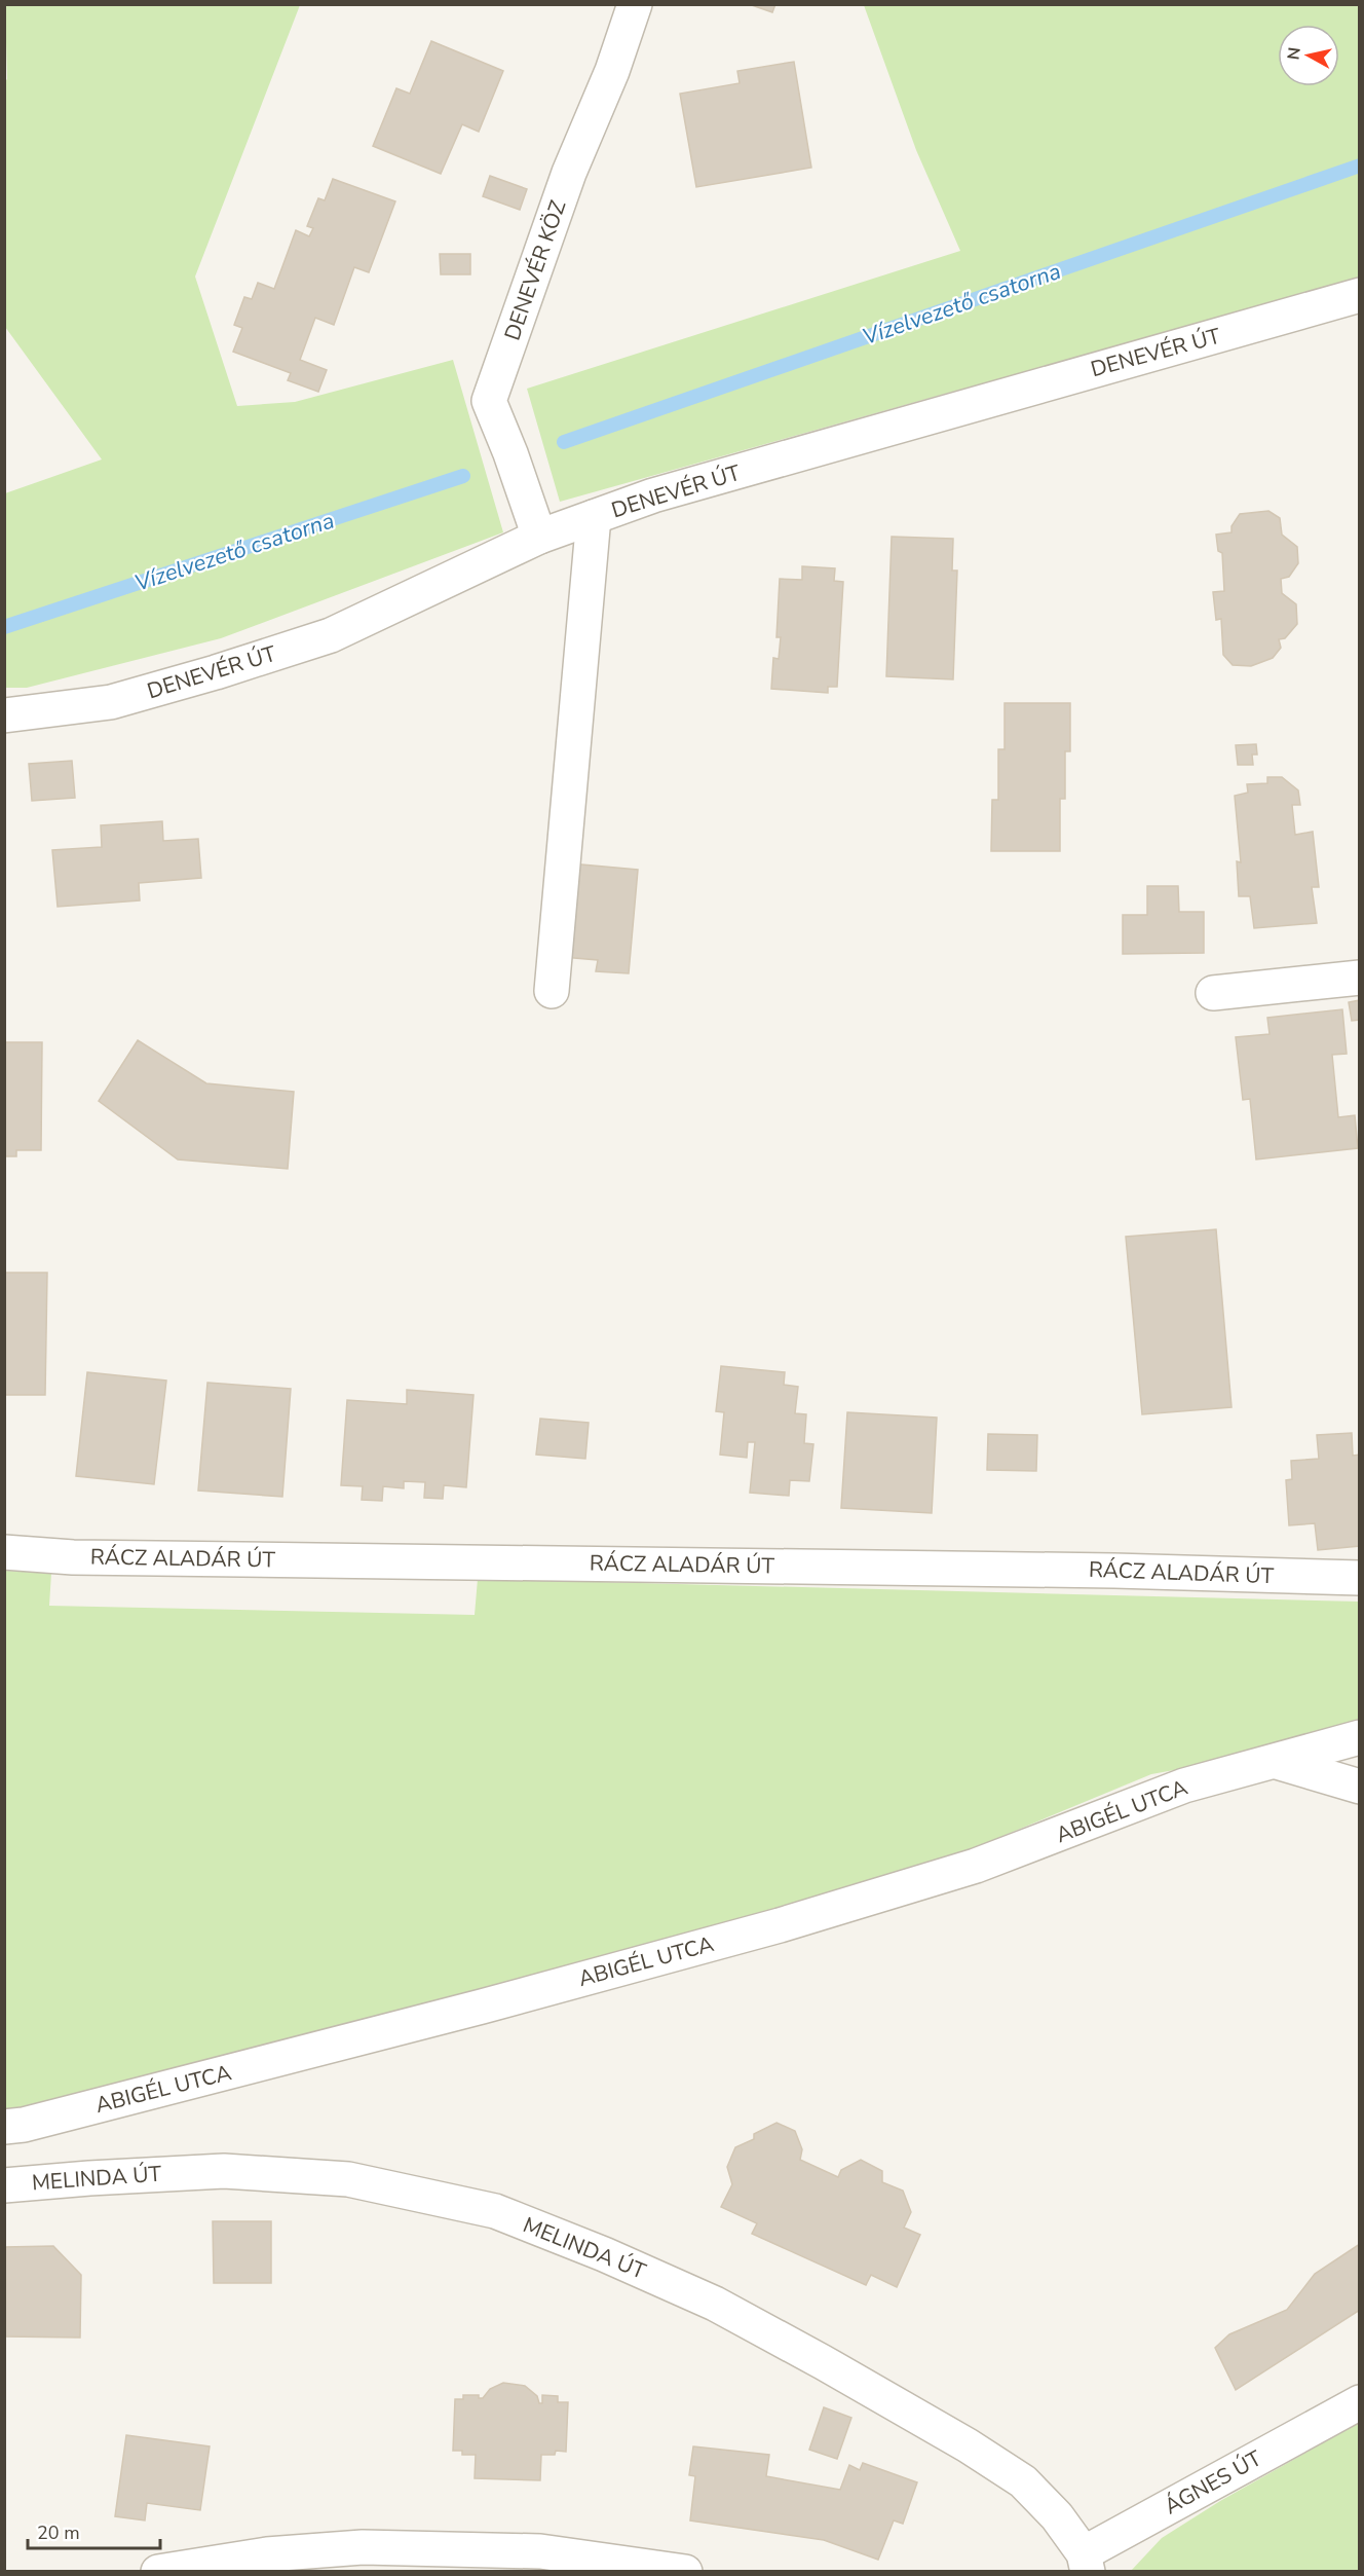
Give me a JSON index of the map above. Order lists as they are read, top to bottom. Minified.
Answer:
{"streets":{"street":["DENEVÉR KÖZ","DENEVÉR ÚT","RÁCZ ALADÁR ÚT","ABIGÉL UTCA","MELINDA ÚT","ÁGNES ÚT"]},"crossings":[["DENEVÉR KÖZ","DENEVÉR ÚT"],["MELINDA ÚT","ÁGNES ÚT"]],"water":["Vízelvezető csatorna"],"scale_bar":"20 m","north":"left"}
